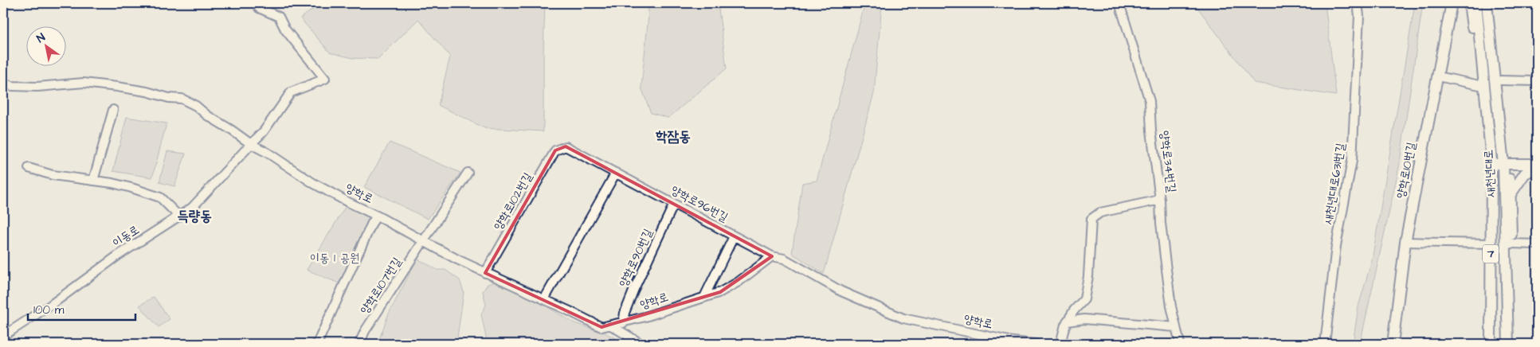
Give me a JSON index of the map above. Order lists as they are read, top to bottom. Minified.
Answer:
{"streets":{"main road":["양학로10번길","새천년대로","7"],"street":["양학로34번길","새천년대로631번길","양학로","양학로102번길","양학로96번길","이동로","양학로90번길","양학로107번길"]},"crossings":[["양학로","양학로102번길"],["양학로","양학로96번길"],["양학로","이동로"],["양학로","양학로90번길"],["양학로","양학로107번길"],["양학로102번길","양학로96번길"],["양학로96번길","양학로90번길"]],"districts":["학잠동","득량동"],"parks":["이동 1 공원"],"scale_bar":"100 m","north":"top left"}
